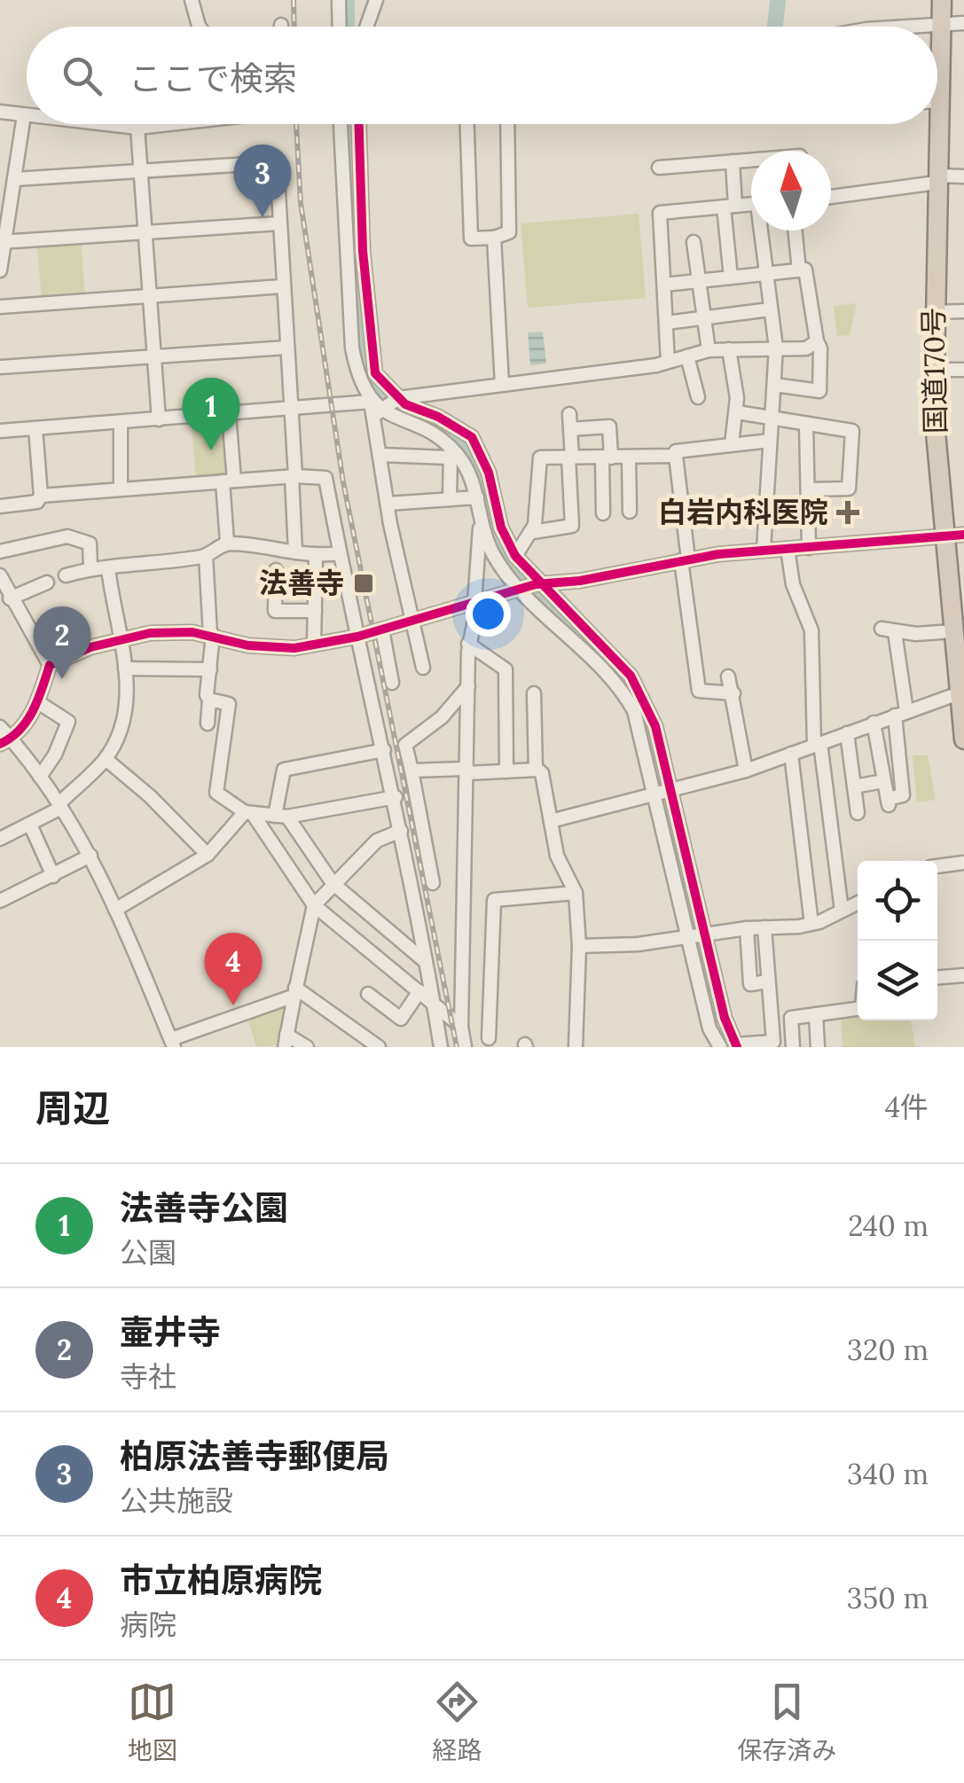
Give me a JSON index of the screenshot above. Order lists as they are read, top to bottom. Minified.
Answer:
{"streets":{"highway":["国道170号"]},"places":{"health":["白岩内科医院"],"transit":["法善寺"]},"north":"top","page":{"search":"ここで検索","pins":["3","1","2","4"],"heading":["周辺","4件"],"list":[{"mark":"1","name":"法善寺公園","note":"公園","value":"240 m"},{"mark":"2","name":"壷井寺","note":"寺社","value":"320 m"},{"mark":"3","name":"柏原法善寺郵便局","note":"公共施設","value":"340 m"},{"mark":"4","name":"市立柏原病院","note":"病院","value":"350 m"}],"nav":["地図","経路","保存済み"]}}
